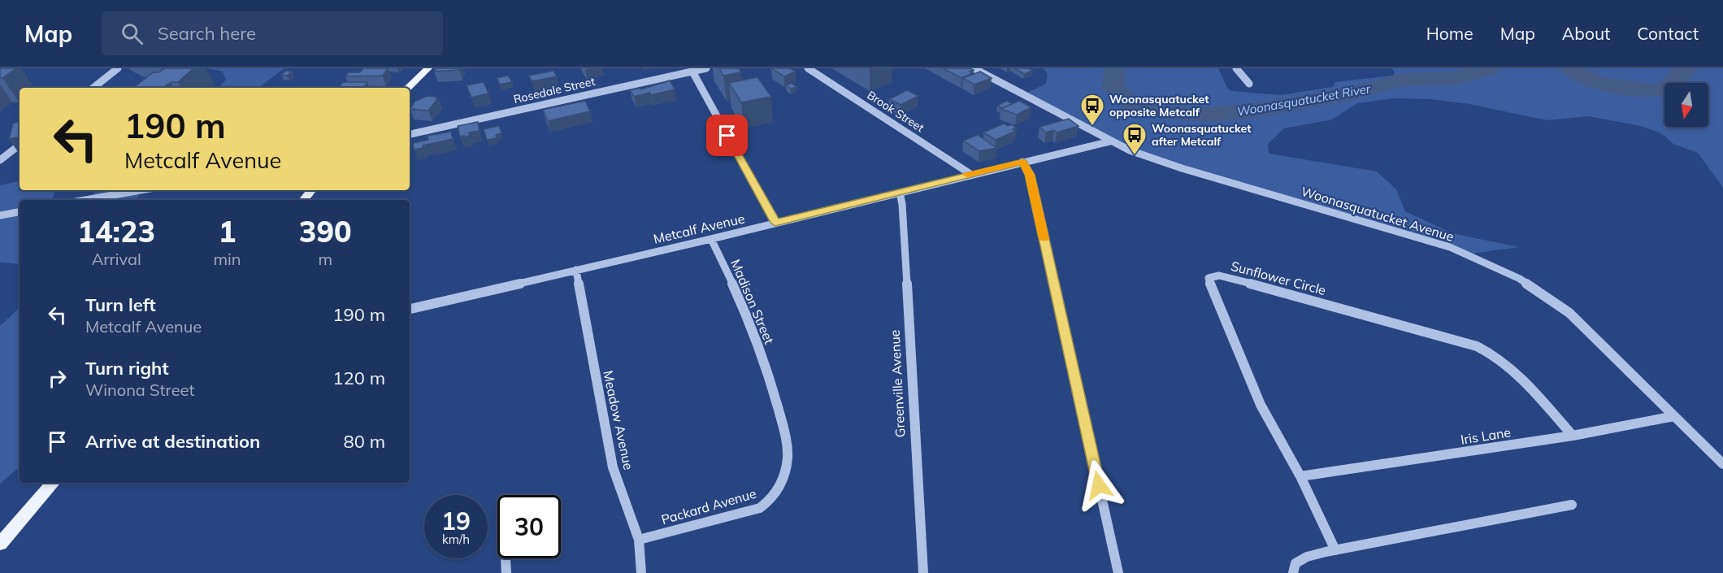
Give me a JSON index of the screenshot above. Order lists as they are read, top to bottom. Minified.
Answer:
{"streets":{"street":["Rosedale Street","Brook Street","Woonasquatucket Avenue","Metcalf Avenue","Sunflower Circle","Madison Street","Greenville Avenue","Meadow Avenue","Iris Lane","Packard Avenue"]},"crossings":[["Brook Street","Metcalf Avenue"],["Woonasquatucket Avenue","Metcalf Avenue"],["Woonasquatucket Avenue","Iris Lane"],["Metcalf Avenue","Madison Street"],["Metcalf Avenue","Greenville Avenue"],["Metcalf Avenue","Meadow Avenue"],["Sunflower Circle","Iris Lane"],["Madison Street","Packard Avenue"],["Meadow Avenue","Packard Avenue"]],"water":["Woonasquatucket River"],"places":{"bus stop":["Woonasquatucket opposite Metcalf","Woonasquatucket after Metcalf"]},"north":"bottom","page":{"header":"Map","search":"Search here","nav":["Home","Map","About","Contact"],"turn":["190 m","Metcalf Avenue"],"eta":["14:23","Arrival","1","min","390","m"],"list":[{"name":"Turn left","note":"Metcalf Avenue","value":"190 m"},{"name":"Turn right","note":"Winona Street","value":"120 m"},{"name":"Arrive at destination","value":"80 m"}],"speed":"19 km/h","limit":"30"}}
